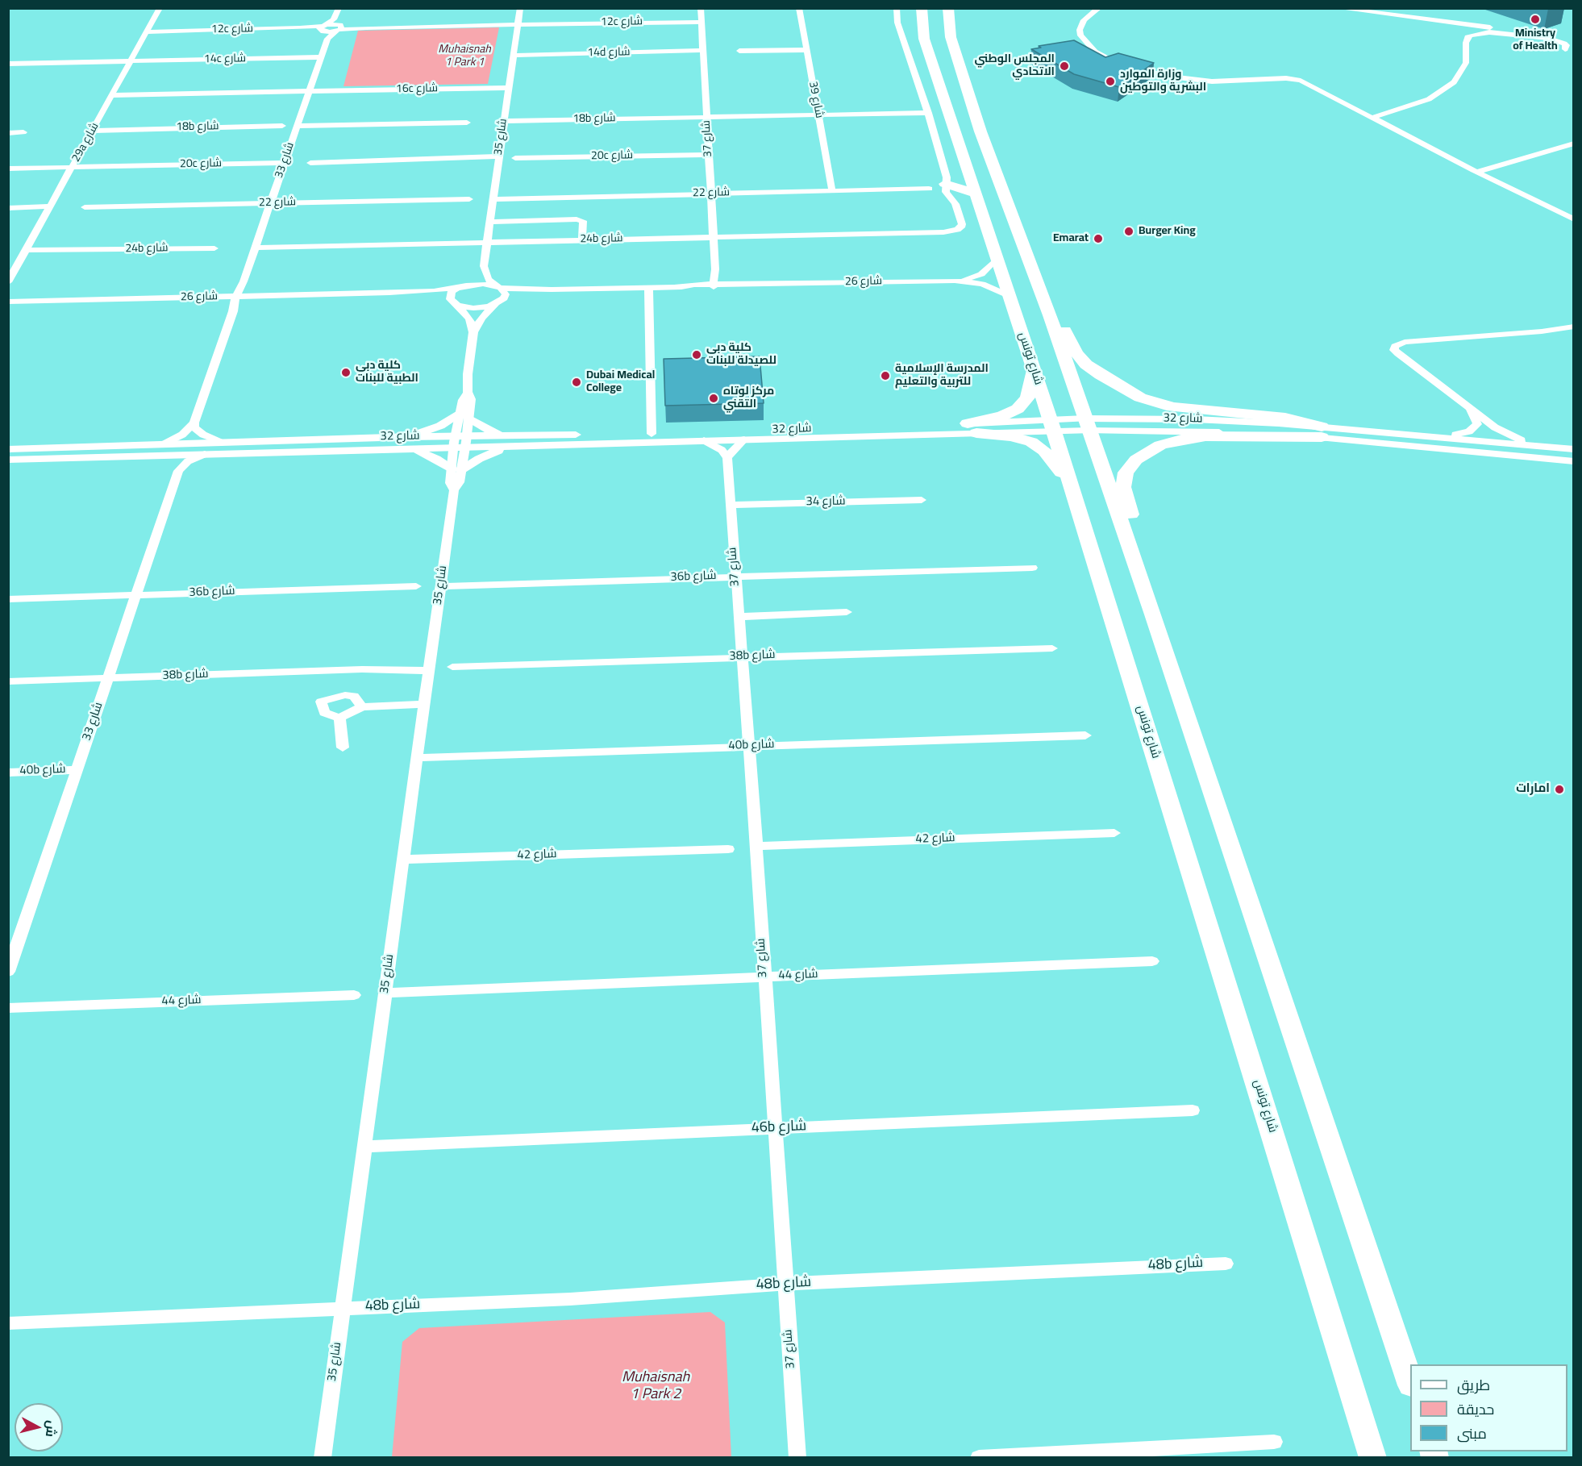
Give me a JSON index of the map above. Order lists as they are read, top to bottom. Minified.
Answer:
{"streets":{"main road":["شارع تونس"],"street":["12c شارع","14d شارع","14c شارع","16c شارع","شارع 39","18b شارع","شارع 35","شارع 37","29a شارع","20c شارع","شارع 33","شارع 22","24b شارع","شارع 26","شارع 32","شارع 34","36b شارع","38b شارع","40b شارع","شارع 42","شارع 44","46b شارع","48b شارع"]},"crossings":[["12c شارع","شارع 35"],["12c شارع","شارع 37"],["12c شارع","29a شارع"],["12c شارع","شارع 33"],["14d شارع","شارع 35"],["14d شارع","شارع 37"],["14c شارع","29a شارع"],["14c شارع","شارع 33"],["16c شارع","شارع 35"],["16c شارع","29a شارع"],["16c شارع","شارع 33"],["شارع 39","18b شارع"],["شارع 39","شارع 22"],["18b شارع","شارع 35"],["18b شارع","شارع 37"],["18b شارع","29a شارع"],["شارع 35","شارع 22"],["شارع 35","24b شارع"],["شارع 35","شارع 26"],["شارع 35","شارع 32"],["شارع 35","36b شارع"],["شارع 35","38b شارع"],["شارع 35","40b شارع"],["شارع 35","شارع 42"],["شارع 35","شارع 44"],["شارع 35","46b شارع"],["شارع 35","48b شارع"],["شارع 37","20c شارع"],["شارع 37","شارع 22"],["شارع 37","24b شارع"],["شارع 37","شارع 26"],["شارع 37","شارع 34"],["شارع 37","36b شارع"],["شارع 37","38b شارع"],["شارع 37","40b شارع"],["شارع 37","شارع 42"],["شارع 37","شارع 44"],["شارع 37","46b شارع"],["شارع 37","48b شارع"],["29a شارع","20c شارع"],["29a شارع","24b شارع"],["20c شارع","شارع 33"],["شارع 33","شارع 22"],["شارع 33","24b شارع"],["شارع 33","شارع 26"],["شارع 33","36b شارع"],["شارع 33","38b شارع"],["شارع 33","40b شارع"],["شارع 26","شارع تونس"],["شارع تونس","شارع 32"]],"parks":["Muhaisnah 1 Park 1","Muhaisnah 1 Park 2"],"places":["Ministry of Health","المجلس الوطني الاتحادي","وزارة الموارد البشرية والتوطين","Burger King","Emarat","كلية دبي للصيدلة للبنات","كلية دبي الطبية للبنات","المدرسة الإسلامية للتربية والتعليم","Dubai Medical College","مركز لوتاه التقني","امارات"],"legend":["طريق","حديقة","مبنى"],"north":"right"}
